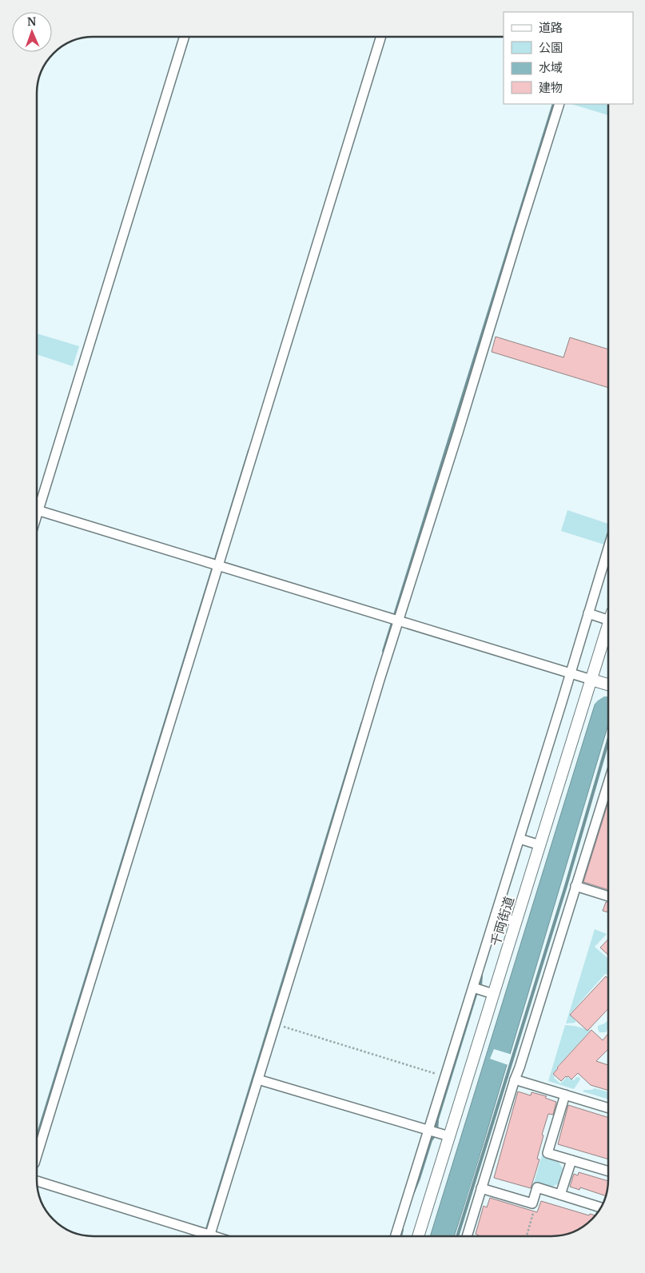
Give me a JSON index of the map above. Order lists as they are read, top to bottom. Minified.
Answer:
{"streets":{"street":["千両街道"]},"legend":["道路","公園","水域","建物"],"north":"top"}
